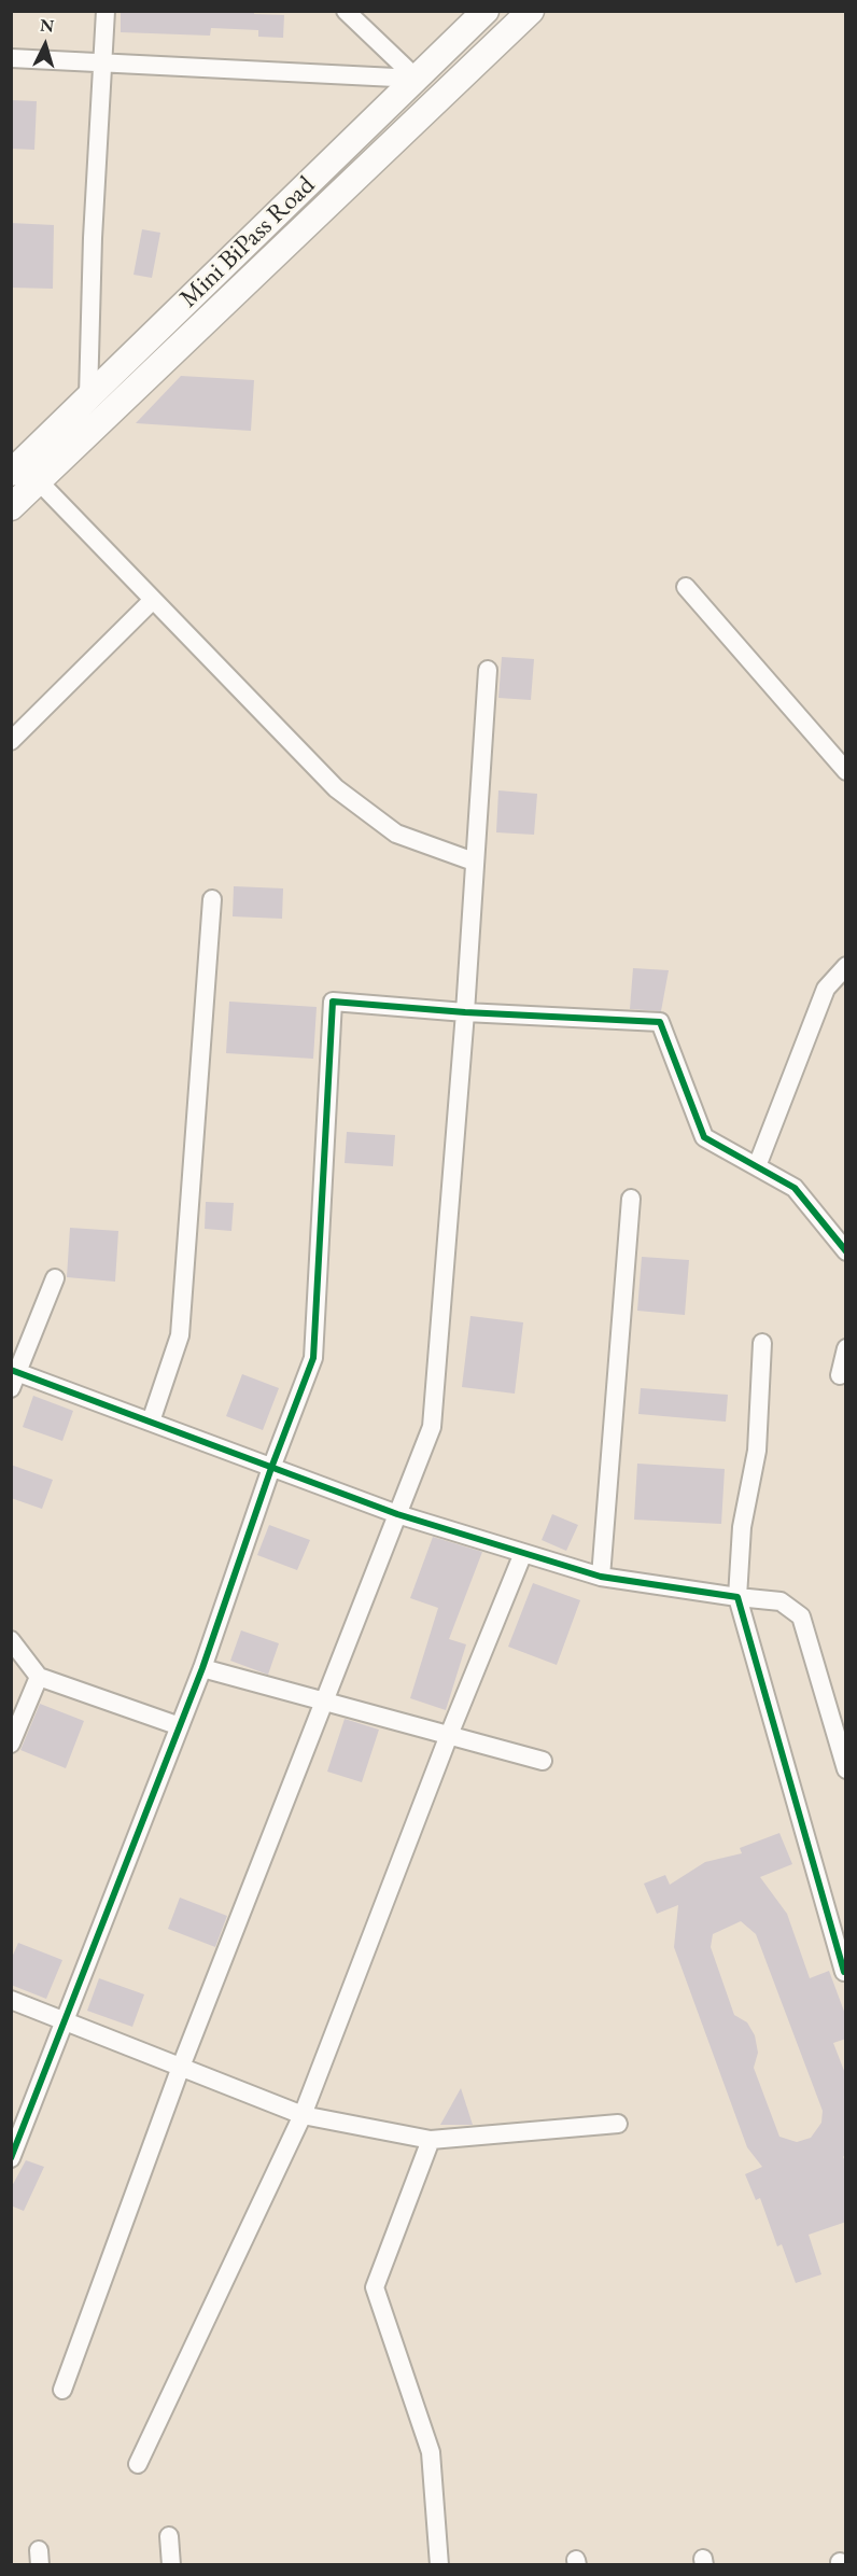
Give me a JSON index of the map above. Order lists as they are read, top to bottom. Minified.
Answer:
{"streets":{"main road":["Mini BiPass Road"]},"north":"top"}
